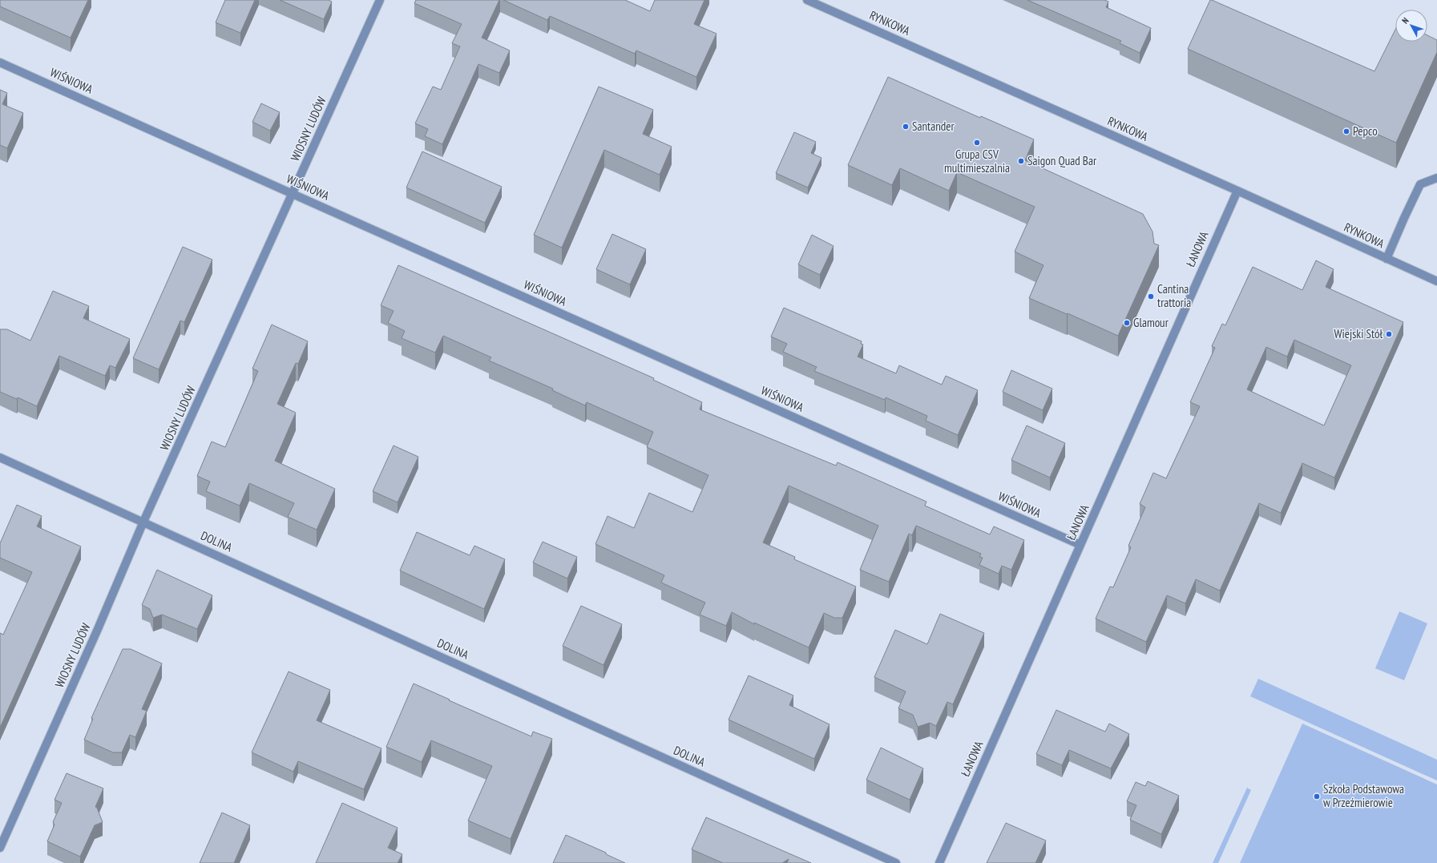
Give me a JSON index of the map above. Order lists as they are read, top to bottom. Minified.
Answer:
{"streets":{"street":["RYNKOWA","WIŚNIOWA","WIOSNY LUDÓW","ŁANOWA","DOLINA"]},"crossings":[["RYNKOWA","ŁANOWA"],["WIŚNIOWA","WIOSNY LUDÓW"],["WIŚNIOWA","ŁANOWA"],["WIOSNY LUDÓW","DOLINA"]],"places":["Santander","Pepco","Grupa CSV multimieszalnia","Saigon Quad Bar","Cantina trattoria","Glamour","Wiejski Stół","Szkoła Podstawowa w Przeźmierowie"],"north":"top left"}
